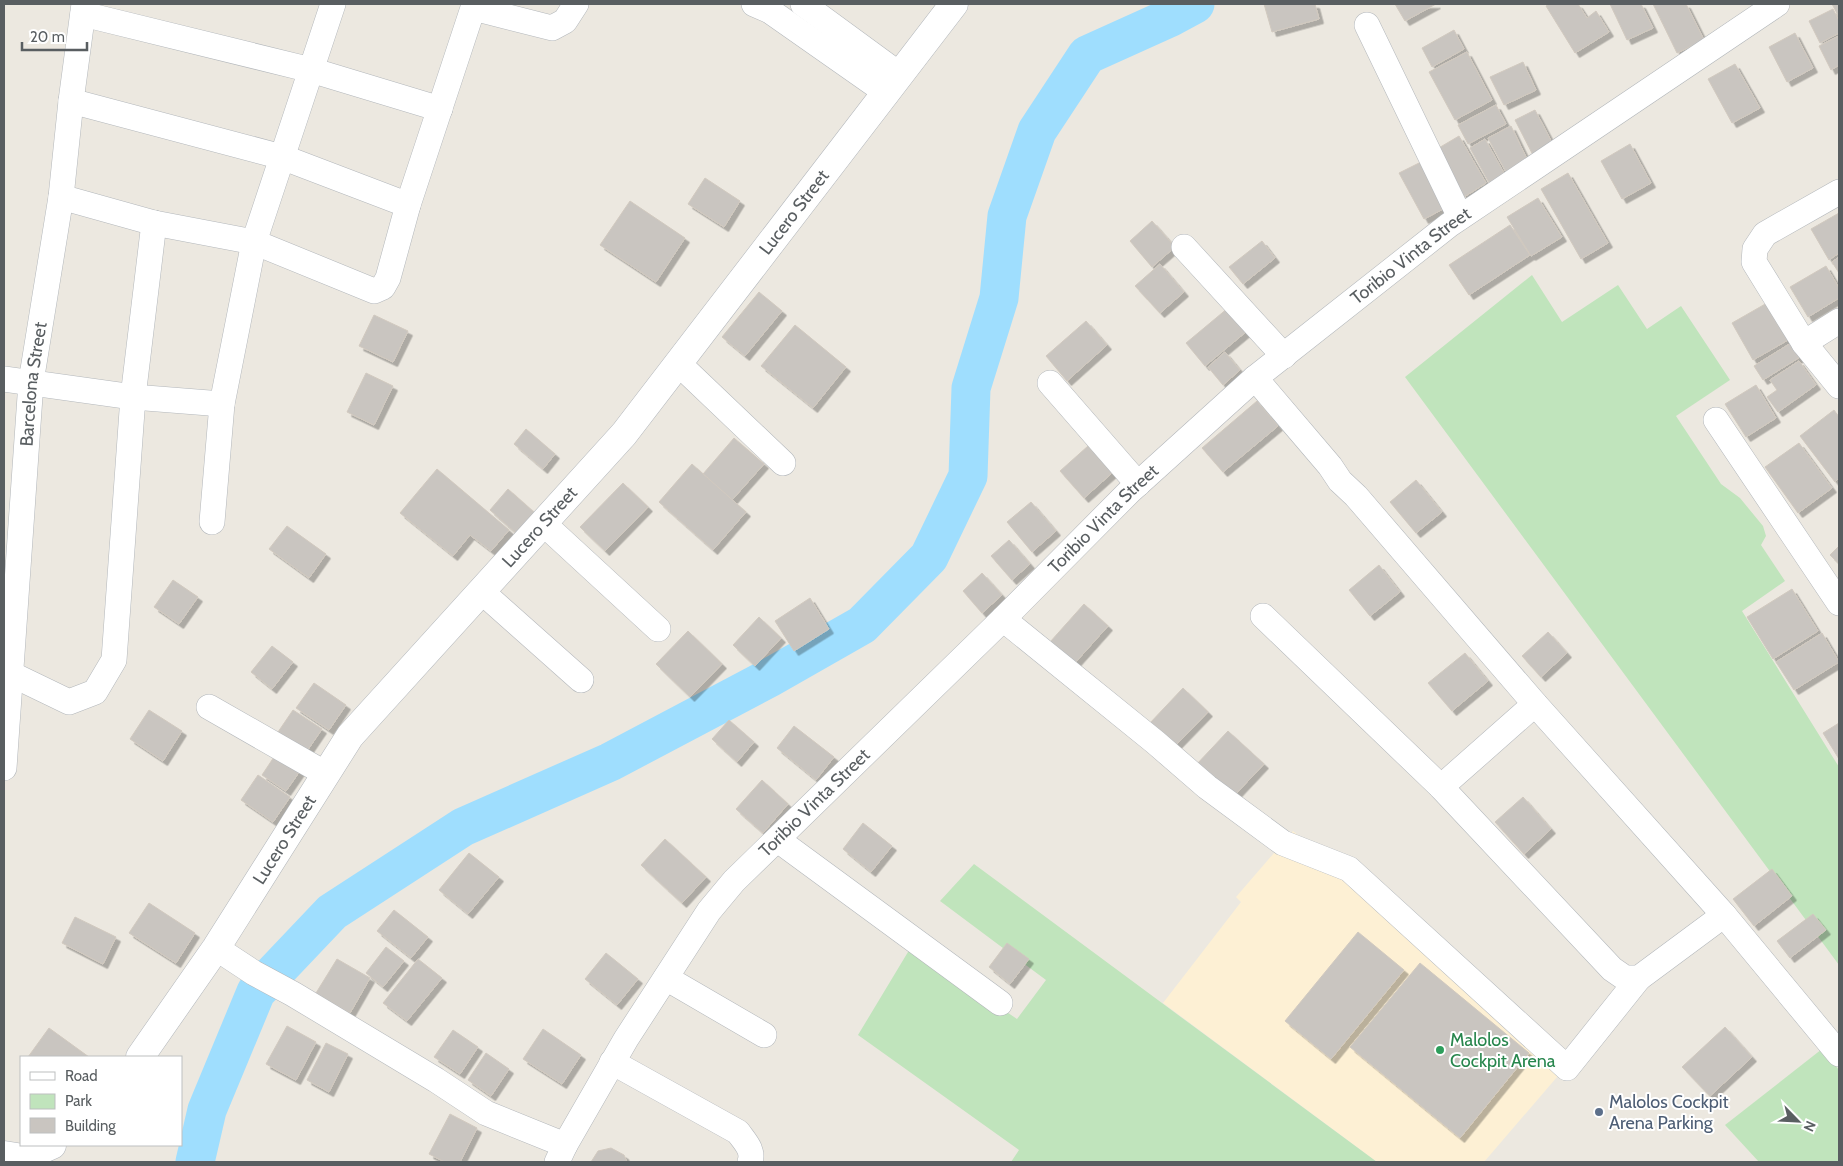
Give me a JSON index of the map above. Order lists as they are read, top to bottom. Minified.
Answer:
{"streets":{"street":["Lucero Street","Toribio Vinta Street","Barcelona Street"]},"places":["Malolos Cockpit Arena","Malolos Cockpit Arena Parking"],"legend":["Road","Park","Building"],"scale_bar":"20 m","north":"bottom right"}
